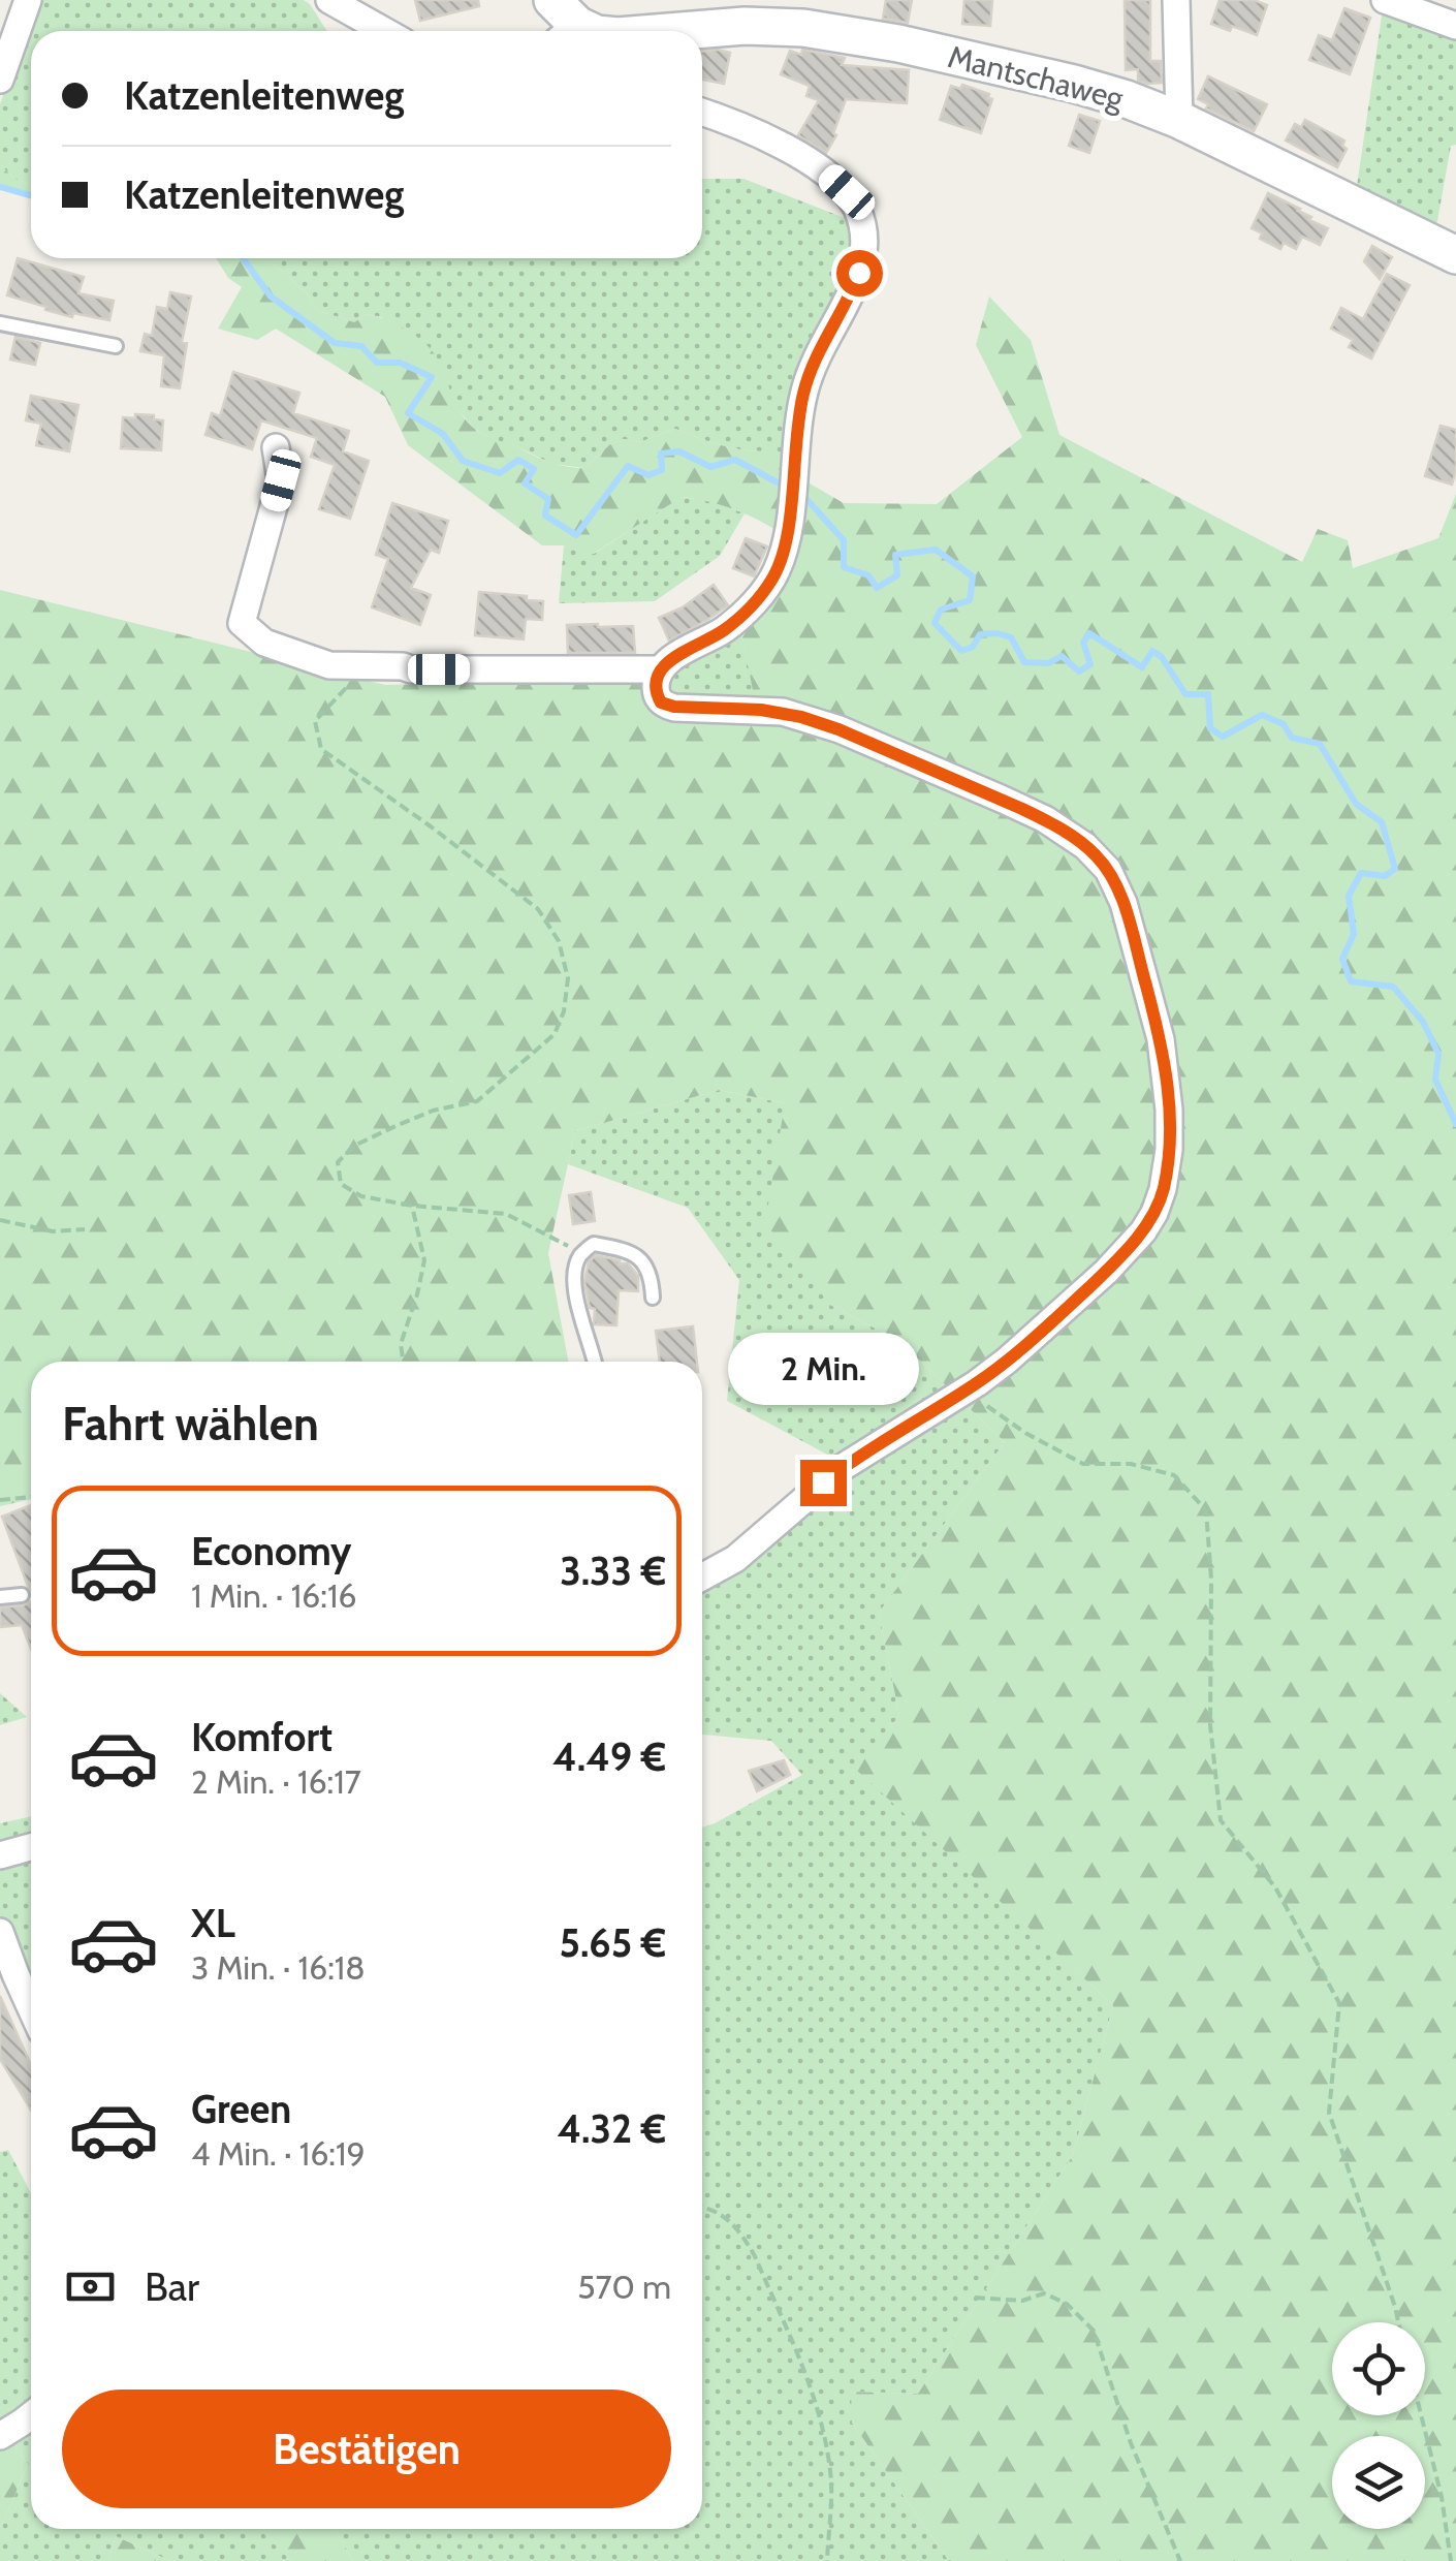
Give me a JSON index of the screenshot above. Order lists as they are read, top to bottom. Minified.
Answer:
{"streets":{"street":["Mantschaweg"]},"page":{"banner":["Katzenleitenweg","Katzenleitenweg"],"bubble":"2 Min.","heading":"Fahrt wählen","list":[{"name":"Economy","note":"1 Min. · 16:16","value":"3.33 €"},{"name":"Komfort","note":"2 Min. · 16:17","value":"4.49 €"},{"name":"XL","note":"3 Min. · 16:18","value":"5.65 €"},{"name":"Green","note":"4 Min. · 16:19","value":"4.32 €"}],"pay":["Bar","570 m"],"buttons":"Bestätigen"}}
